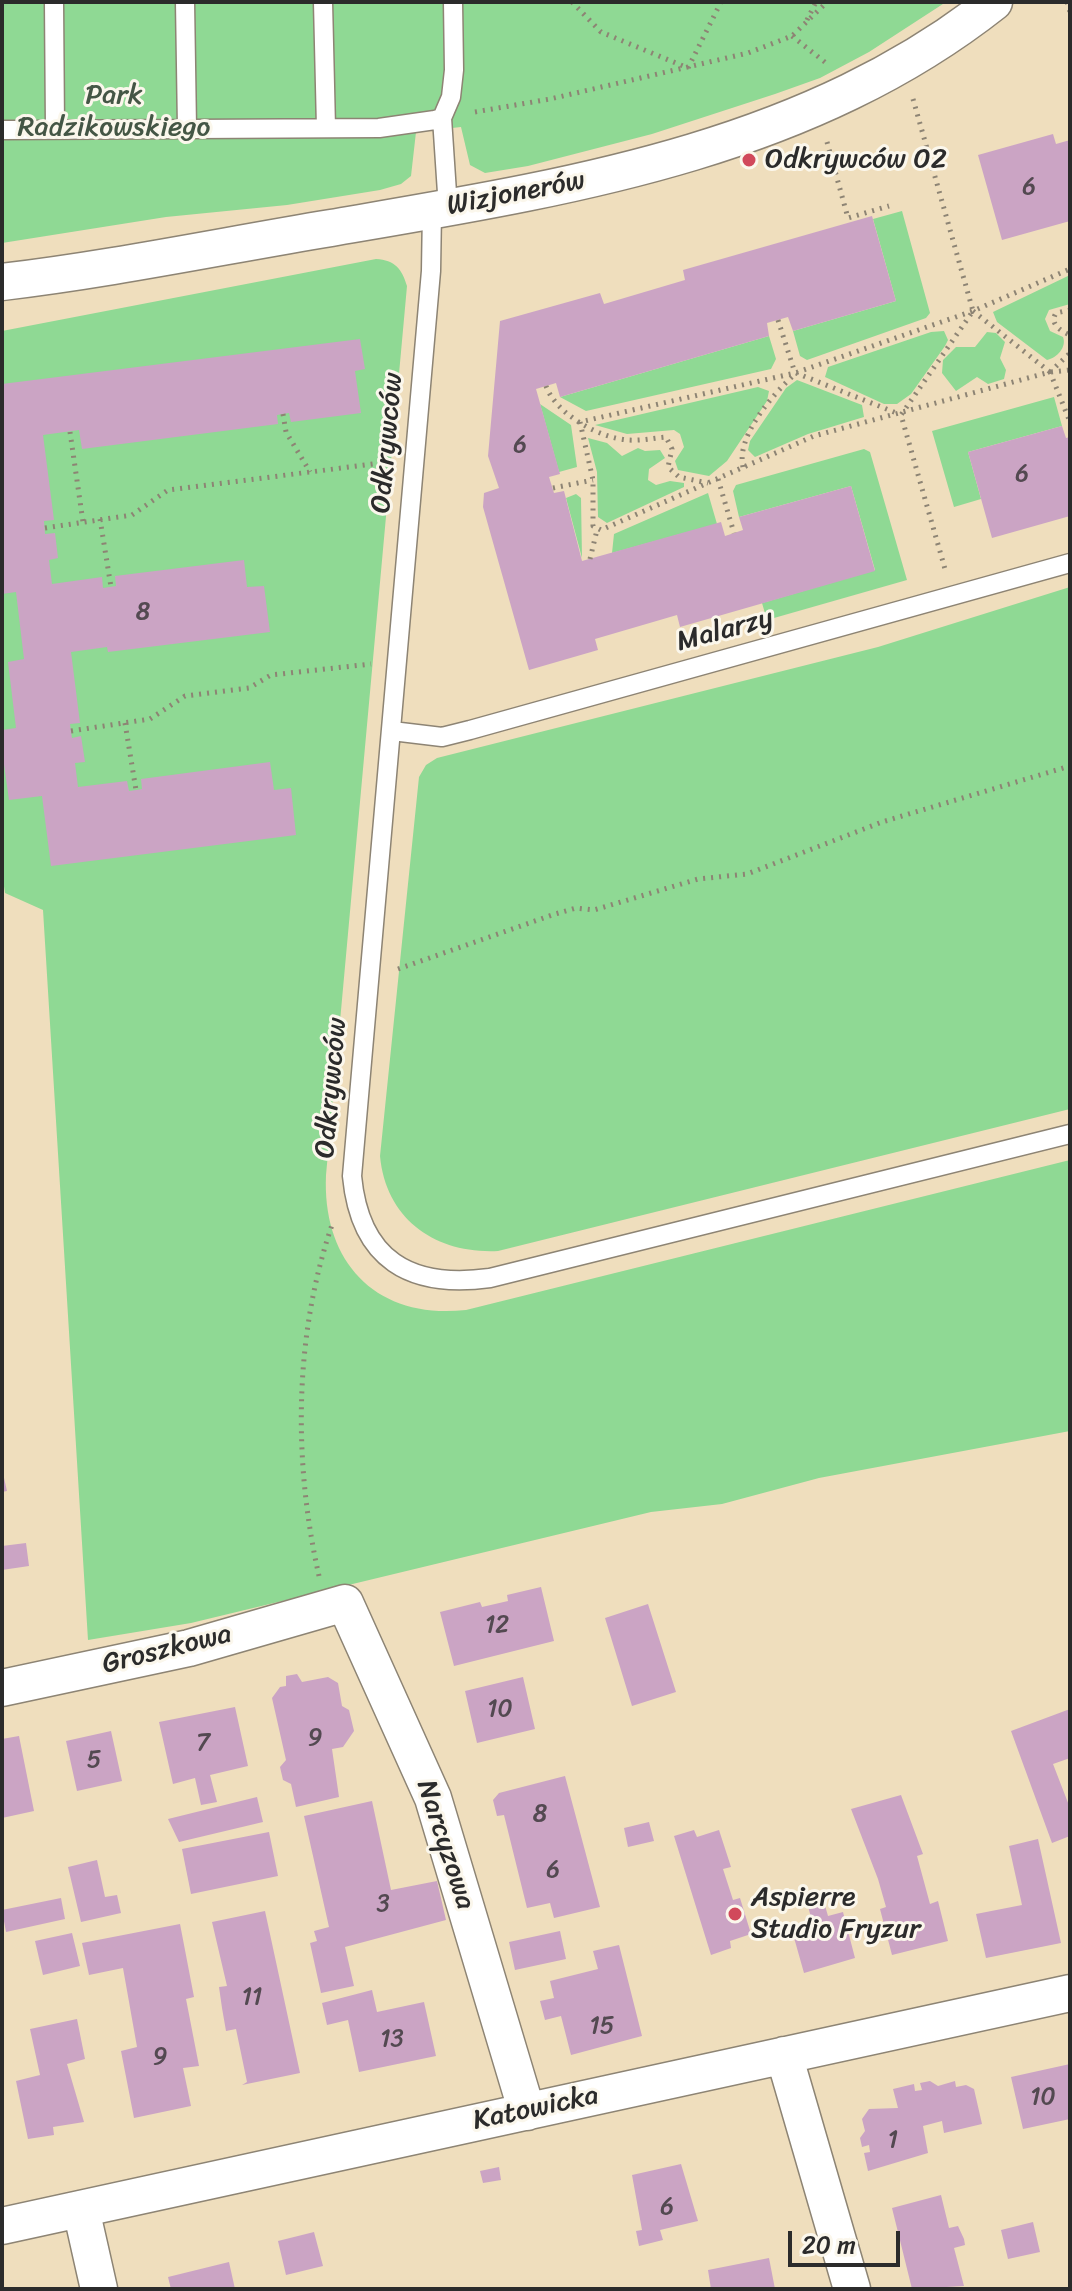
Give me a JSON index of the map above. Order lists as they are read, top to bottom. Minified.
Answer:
{"streets":{"street":["Wizjonerów","Groszkowa","Narcyzowa","Katowicka"],"lane":["Odkrywców","Malarzy"]},"crossings":[["Wizjonerów","Odkrywców"],["Odkrywców","Malarzy"],["Groszkowa","Narcyzowa"],["Narcyzowa","Katowicka"]],"parks":["Park Radzikowskiego"],"places":["Odkrywców 02","Aspierre Studio Fryzur"],"house_numbers":["6","6","6","8","12","10","9","7","5","8","6","3","11","15","13","9","10","1","6"],"scale_bar":"20 m"}
